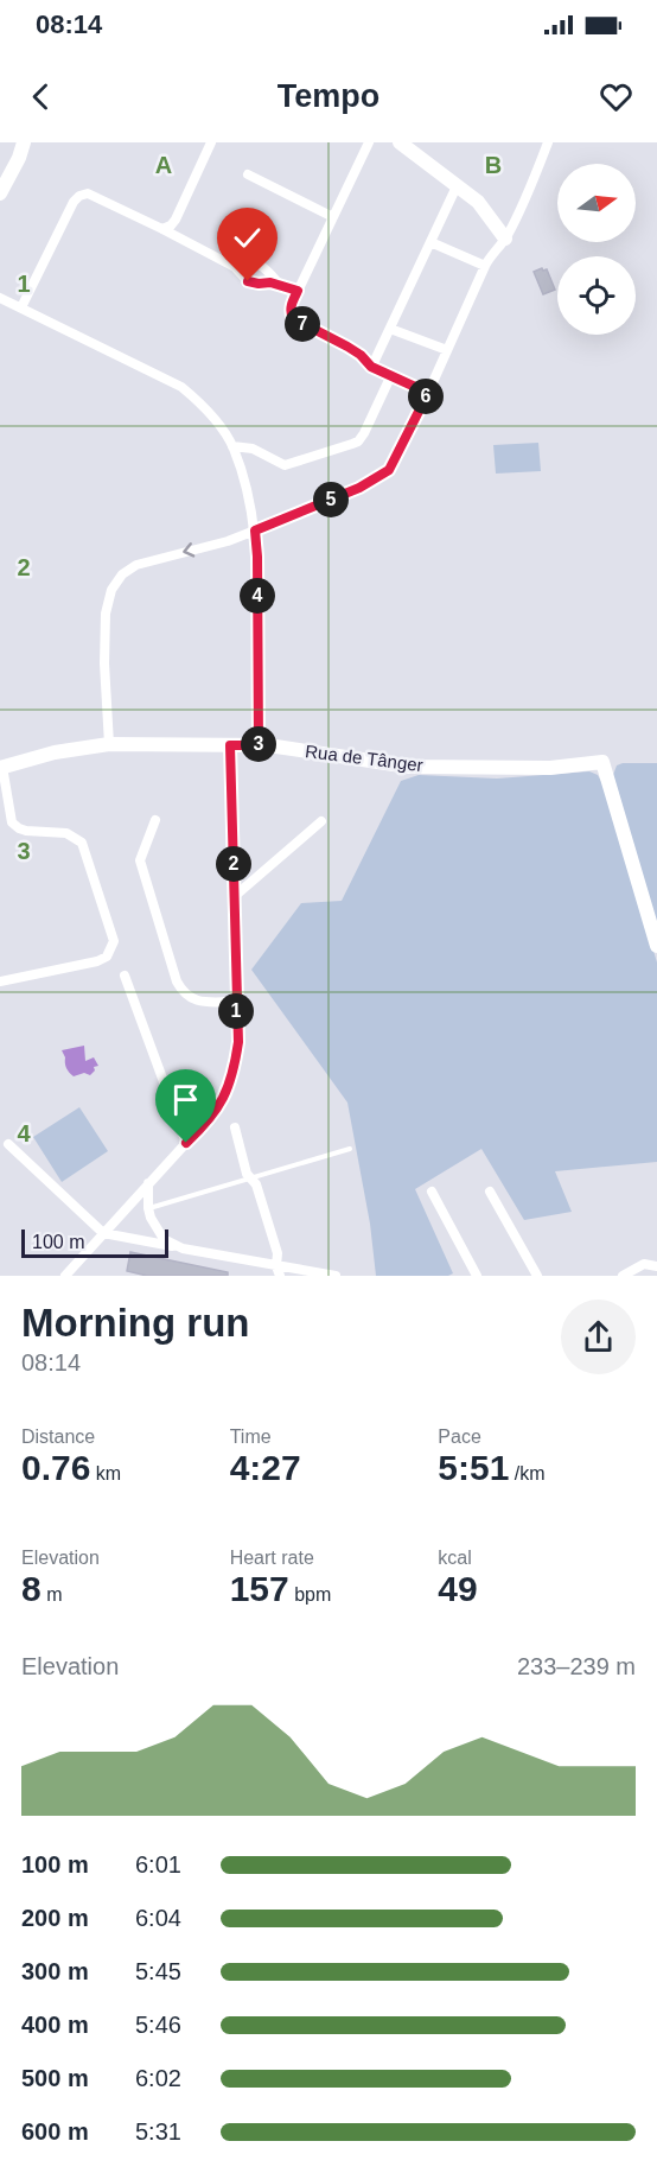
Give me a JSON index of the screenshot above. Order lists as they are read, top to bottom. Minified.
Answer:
{"streets":{"street":["Rua de Tânger"]},"scale_bar":"100 m","north":"right","page":{"status":"08:14","header":"Tempo","pins":["7","6","5","4","3","2","1"],"scale":"100 m","heading":["Morning run","08:14"],"stats":[["Distance","0.76 km"],["Time","4:27"],["Pace","5:51 /km"],["Elevation","8 m"],["Heart rate","157 bpm"],["kcal","49"]],"chart":["Elevation","233–239 m"],"list":[{"name":"100 m","note":"6:01"},{"name":"200 m","note":"6:04"},{"name":"300 m","note":"5:45"},{"name":"400 m","note":"5:46"},{"name":"500 m","note":"6:02"},{"name":"600 m","note":"5:31"}]},"grid":{"columns":["A","B"],"rows":["1","2","3","4"]}}
